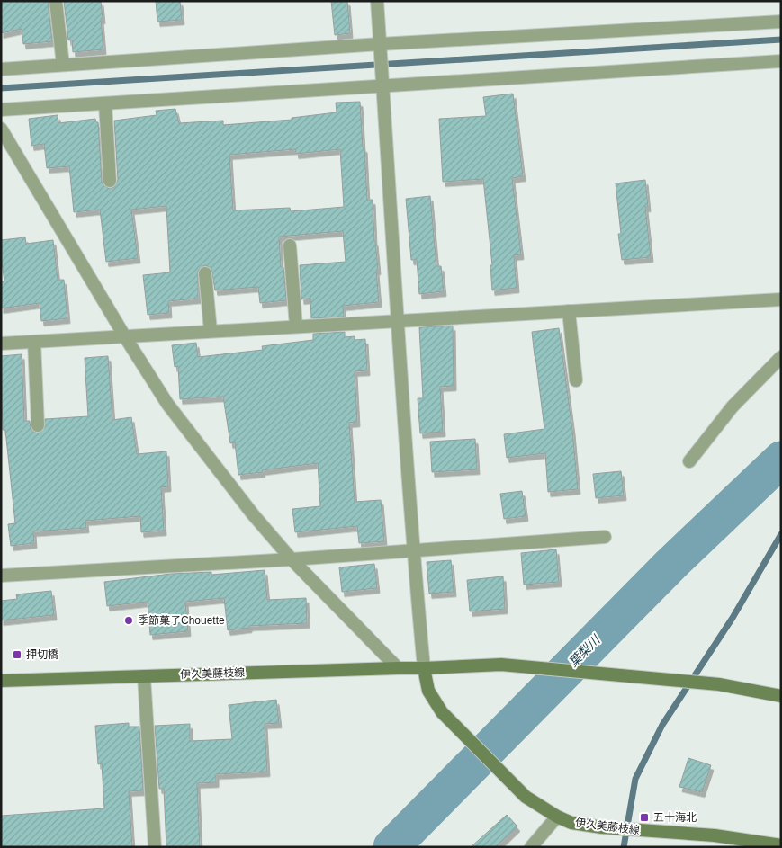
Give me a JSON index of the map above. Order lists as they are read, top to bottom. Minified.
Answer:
{"streets":{"main road":["伊久美藤枝線"]},"water":["葉梨川"],"places":{"other":["季節菓子Chouette"],"transit":["押切橋","五十海北"]}}
